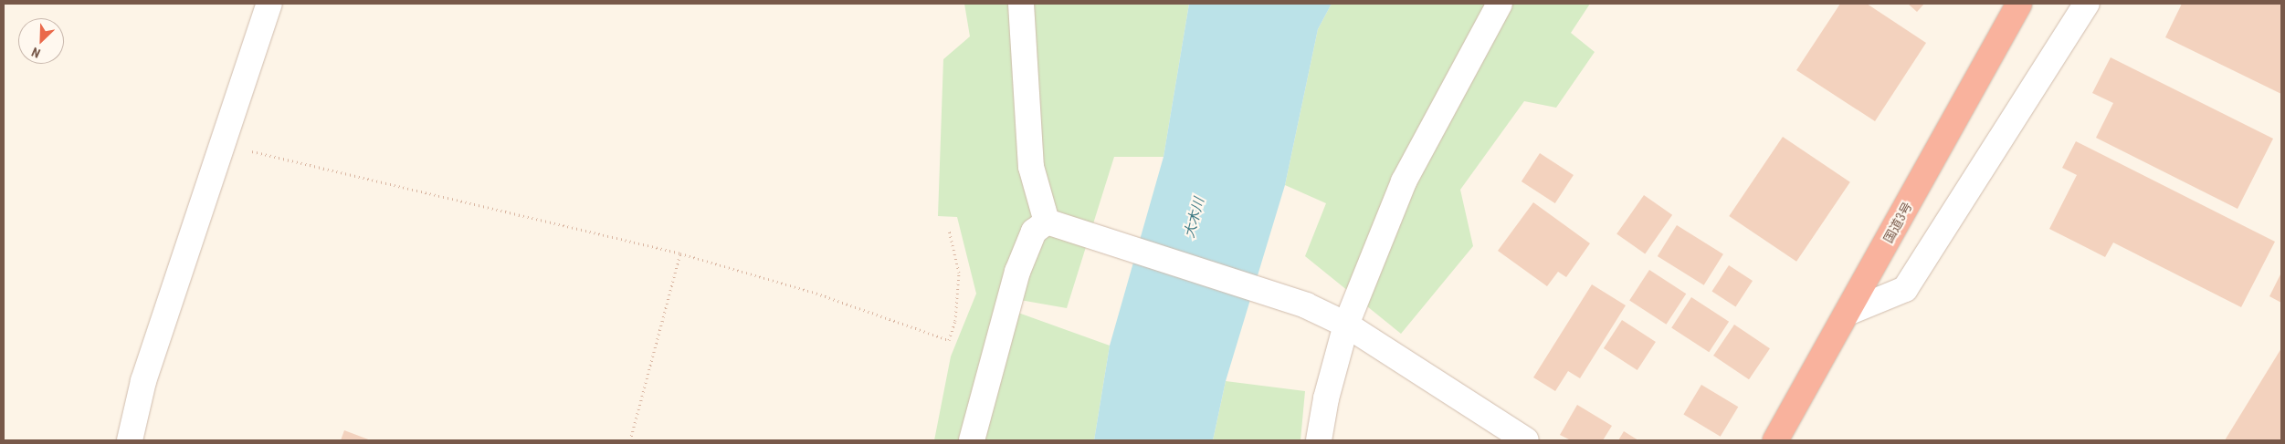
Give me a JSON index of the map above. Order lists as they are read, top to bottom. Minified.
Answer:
{"streets":{"highway":["国道3号"]},"water":["大木川"],"north":"bottom left"}
